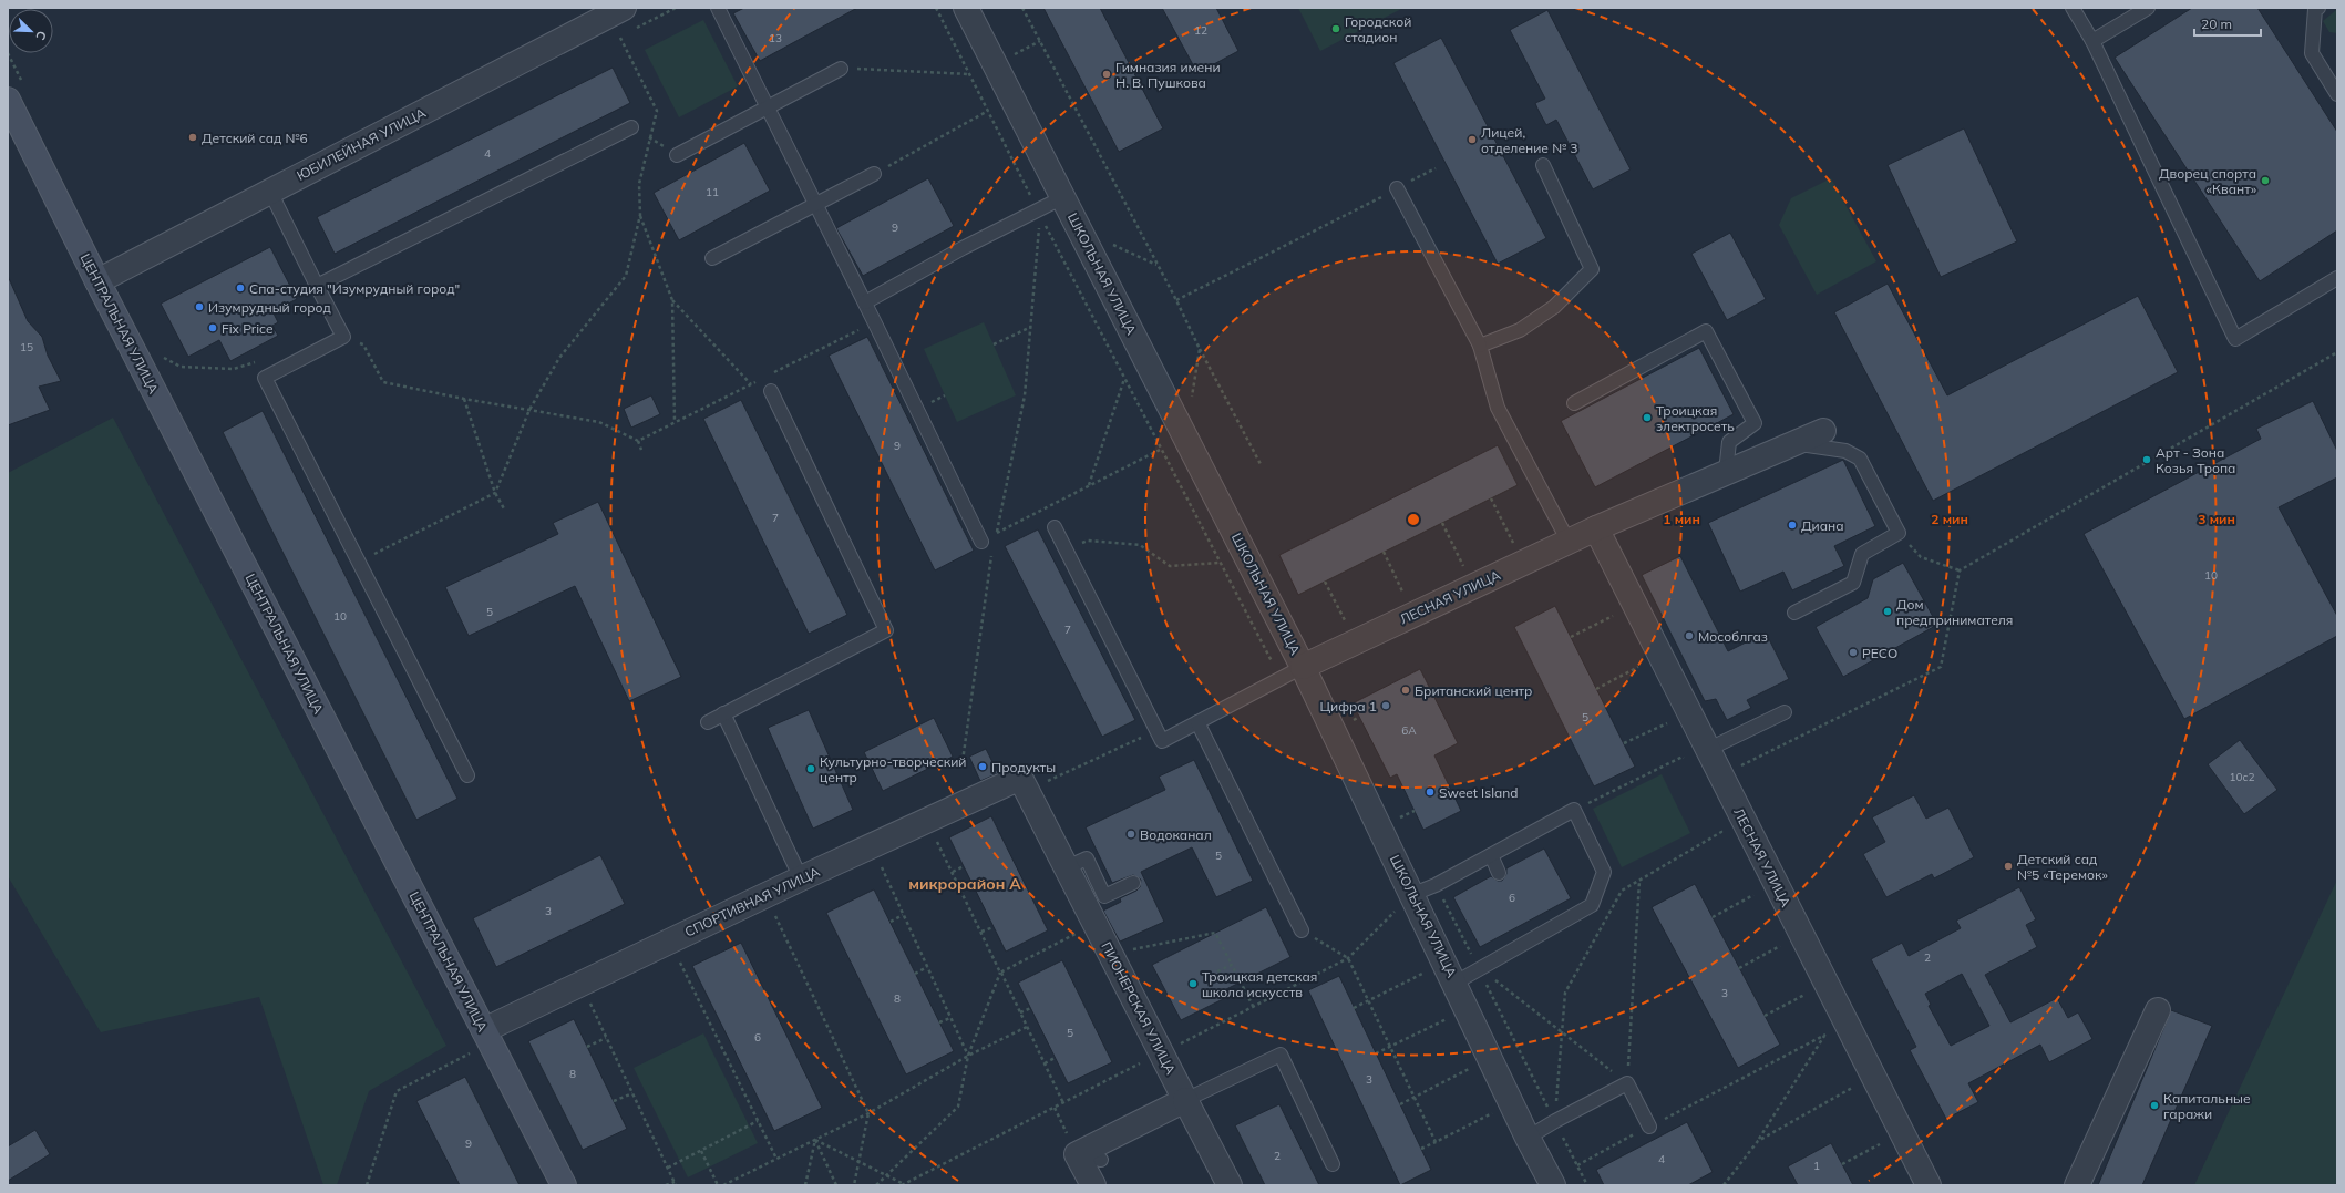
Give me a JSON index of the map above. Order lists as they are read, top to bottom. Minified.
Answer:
{"streets":{"main road":["ЦЕНТРАЛЬНАЯ УЛИЦА"],"street":["ЮБИЛЕЙНАЯ УЛИЦА","ШКОЛЬНАЯ УЛИЦА","ЛЕСНАЯ УЛИЦА","СПОРТИВНАЯ УЛИЦА","ПИОНЕРСКАЯ УЛИЦА"]},"crossings":[["ЮБИЛЕЙНАЯ УЛИЦА","ЦЕНТРАЛЬНАЯ УЛИЦА"],["ШКОЛЬНАЯ УЛИЦА","ЛЕСНАЯ УЛИЦА"],["ЦЕНТРАЛЬНАЯ УЛИЦА","СПОРТИВНАЯ УЛИЦА"],["СПОРТИВНАЯ УЛИЦА","ПИОНЕРСКАЯ УЛИЦА"]],"districts":["микрорайон А"],"places":["Городской стадион","Гимназия имени Н. В. Пушкова","Детский сад №6","Лицей, отделение № 3","Дворец спорта «Квант»","Спа-студия \"Изумрудный город\"","Изумрудный город","Fix Price","Троицкая электросеть","Арт - Зона Козья Тропа","Диана","Дом предпринимателя","Мособлгаз","РЕСО","Британский центр","Цифра 1","Продукты","Культурно-творческий центр","Sweet Island","Водоканал","Детский сад №5 «Теремок»","Троицкая детская школа искусств","Капитальные гаражи"],"house_numbers":["12","13","4","11","9","15","9","7","10","5","10","7","5","6А","10с2","5","6","3","2","3","8","5","6","8","3","9","2","4","1"],"scale_bar":"20 m","north":"bottom right","rings":["1 мин","2 мин","3 мин"]}
